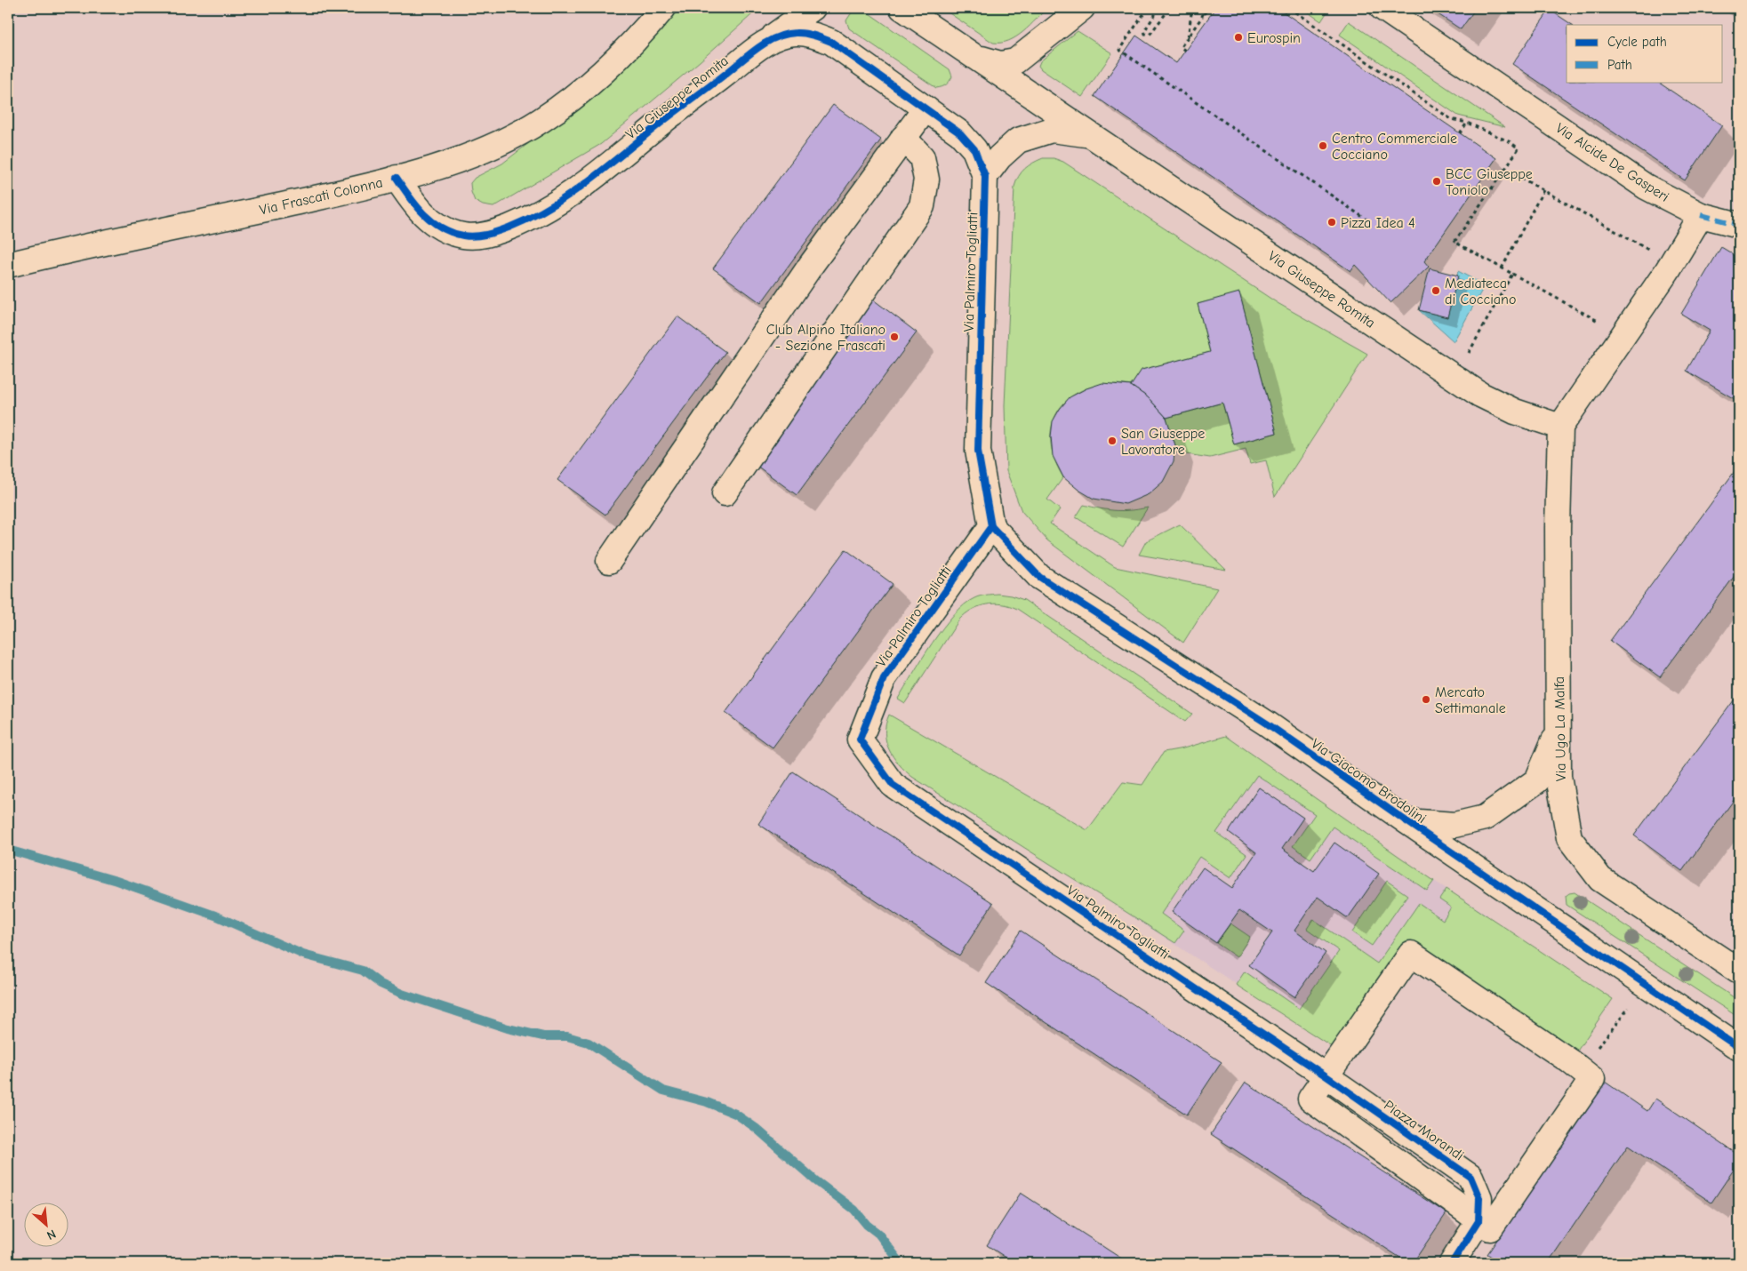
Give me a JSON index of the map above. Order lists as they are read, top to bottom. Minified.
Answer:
{"streets":{"street":["Via Giuseppe Romita","Via Alcide De Gasperi","Via Frascati Colonna","Via Palmiro Togliatti","Via Ugo La Malfa","Via Giacomo Brodolini"],"cycle path":["Piazza Morandi"]},"crossings":[["Via Giuseppe Romita","Via Frascati Colonna"],["Via Giuseppe Romita","Via Palmiro Togliatti"],["Via Giuseppe Romita","Via Ugo La Malfa"],["Via Palmiro Togliatti","Via Giacomo Brodolini"],["Via Ugo La Malfa","Via Giacomo Brodolini"]],"places":["Eurospin","Centro Commerciale Cocciano","BCC Giuseppe Toniolo","Pizza Idea 4","Mediateca di Cocciano","Club Alpino Italiano - Sezione Frascati","San Giuseppe Lavoratore","Mercato Settimanale"],"legend":["Cycle path","Path"],"north":"bottom right"}
